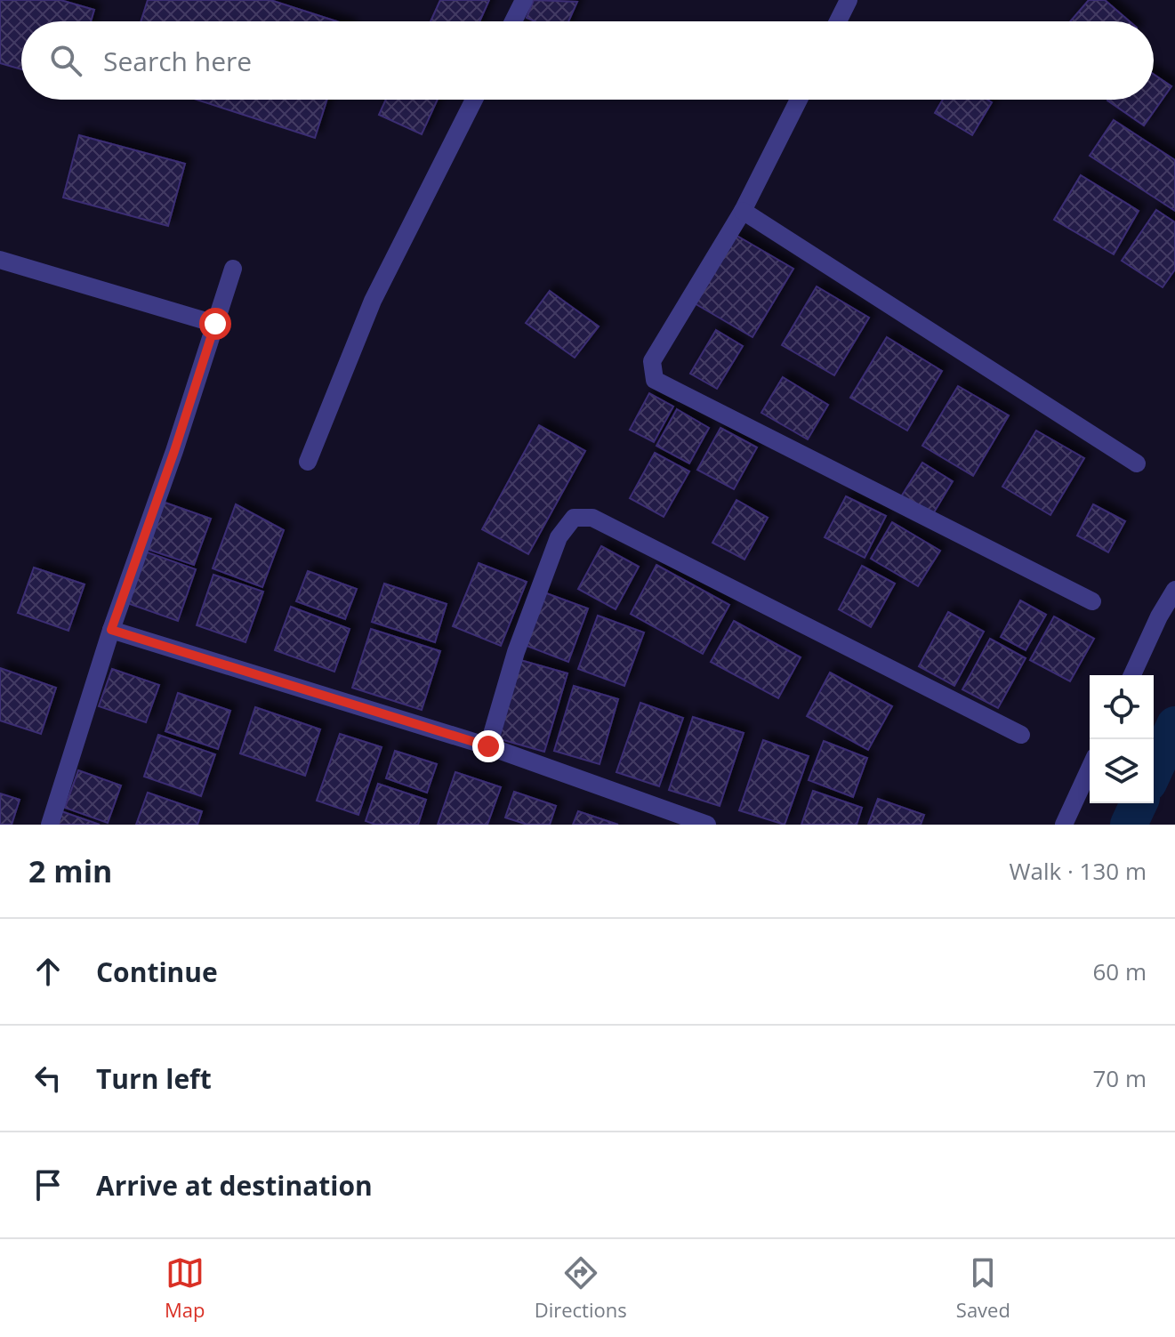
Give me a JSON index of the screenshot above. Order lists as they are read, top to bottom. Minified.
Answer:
{"page":{"search":"Search here","heading":["2 min","Walk · 130 m"],"list":[["Continue","60 m"],["Turn left","70 m"],"Arrive at destination"],"nav":["Map","Directions","Saved"]}}
